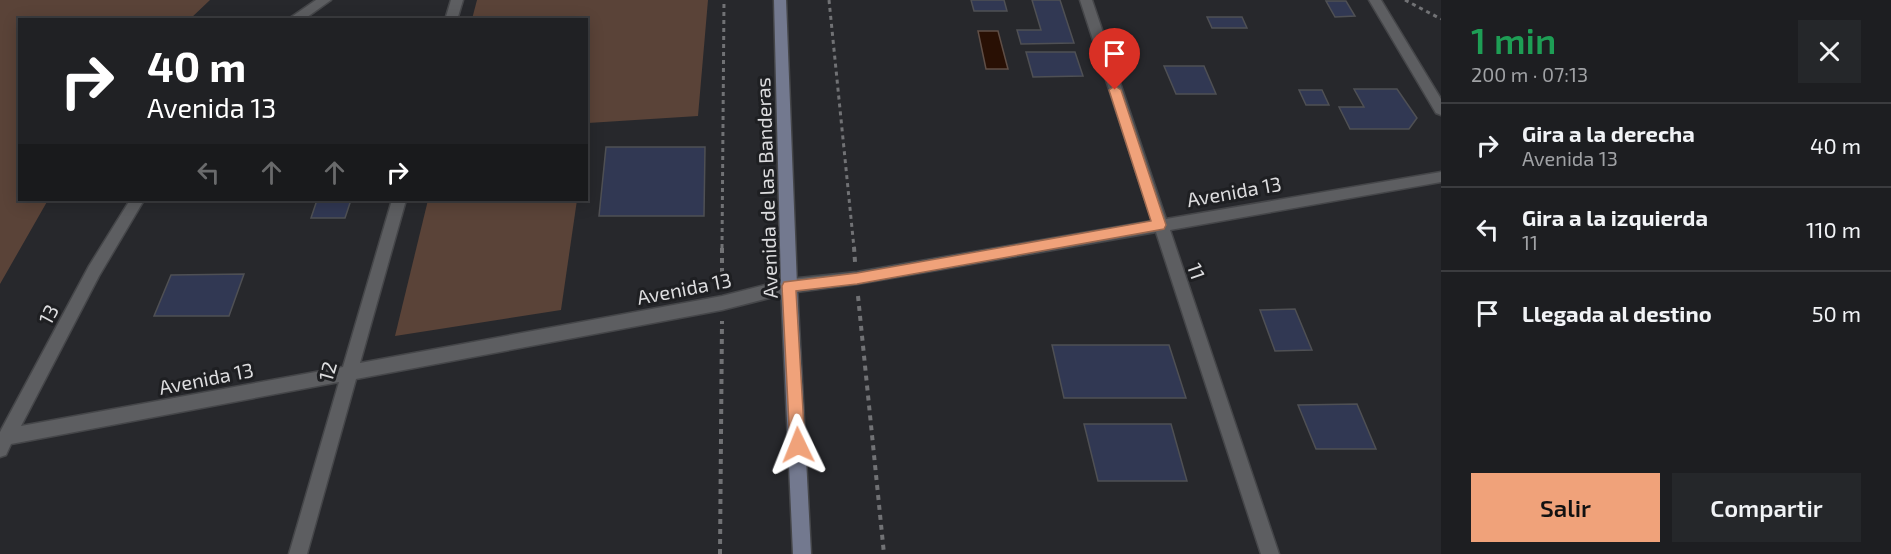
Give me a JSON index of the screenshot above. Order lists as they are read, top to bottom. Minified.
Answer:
{"streets":{"street":["Avenida de las Banderas","Avenida 13","11","13","12"]},"crossings":[["Avenida de las Banderas","Avenida 13"],["Avenida 13","11"],["Avenida 13","13"],["Avenida 13","12"]],"page":{"heading":["1 min","200 m · 07:13"],"turn":["40 m","Avenida 13"],"list":[{"name":"Gira a la derecha","note":"Avenida 13","value":"40 m"},{"name":"Gira a la izquierda","note":"11","value":"110 m"},{"name":"Llegada al destino","value":"50 m"}],"buttons":["Salir","Compartir"]}}
